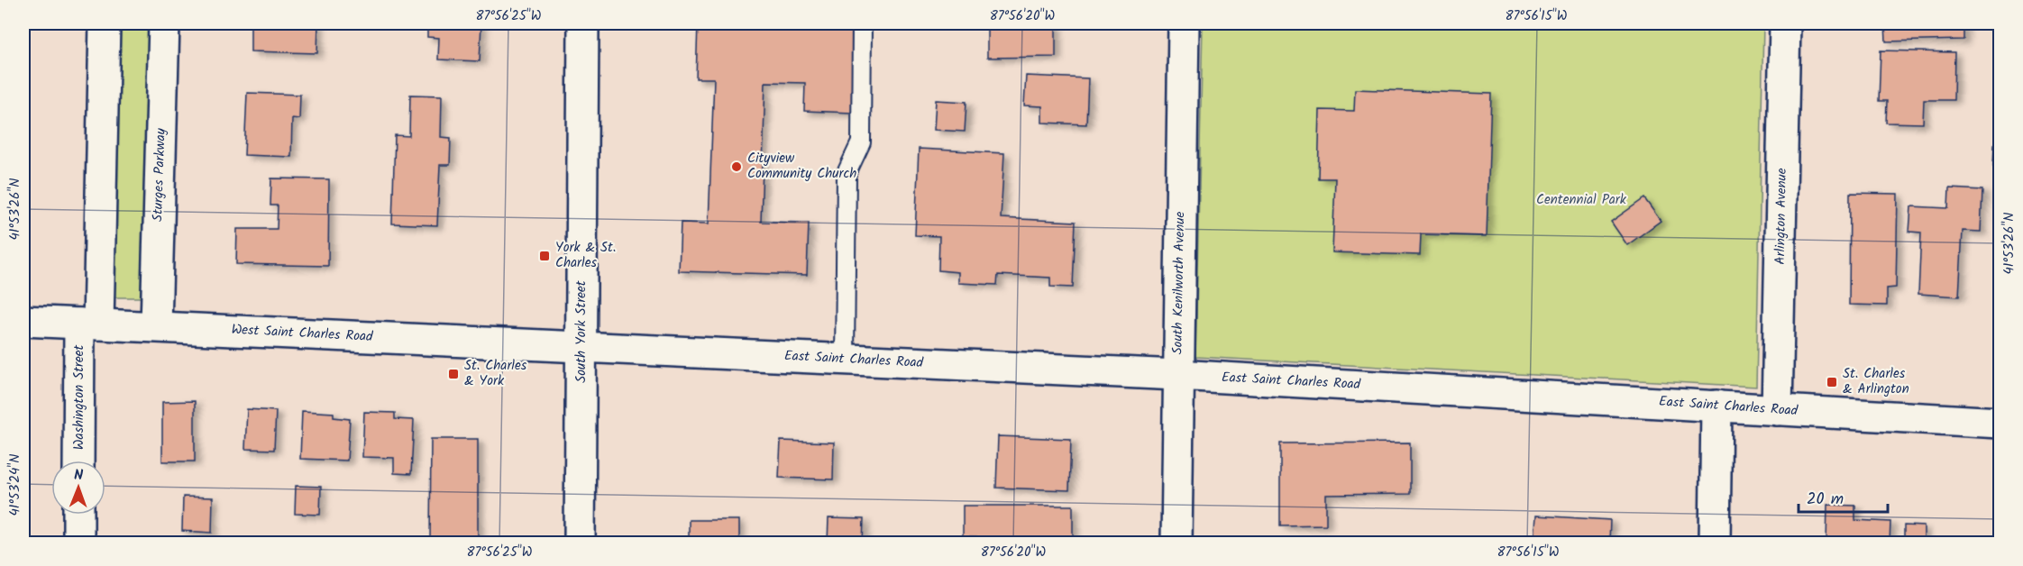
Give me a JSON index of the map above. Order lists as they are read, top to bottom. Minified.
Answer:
{"streets":{"main road":["Sturges Parkway","Arlington Avenue","South Kenilworth Avenue","South York Street","West Saint Charles Road","East Saint Charles Road","Washington Street"]},"crossings":[["Sturges Parkway","West Saint Charles Road"],["Arlington Avenue","East Saint Charles Road"],["South Kenilworth Avenue","East Saint Charles Road"],["South York Street","West Saint Charles Road"],["South York Street","East Saint Charles Road"],["West Saint Charles Road","East Saint Charles Road"],["West Saint Charles Road","Washington Street"]],"parks":["Centennial Park"],"places":{"other":["Cityview Community Church"],"transit":["York & St. Charles","St. Charles & York","St. Charles & Arlington"]},"scale_bar":"20 m","north":"top","coordinates":["87°56'25\"W","87°56'20\"W","87°56'15\"W","41°53'26\"N","41°53'24\"N"]}
